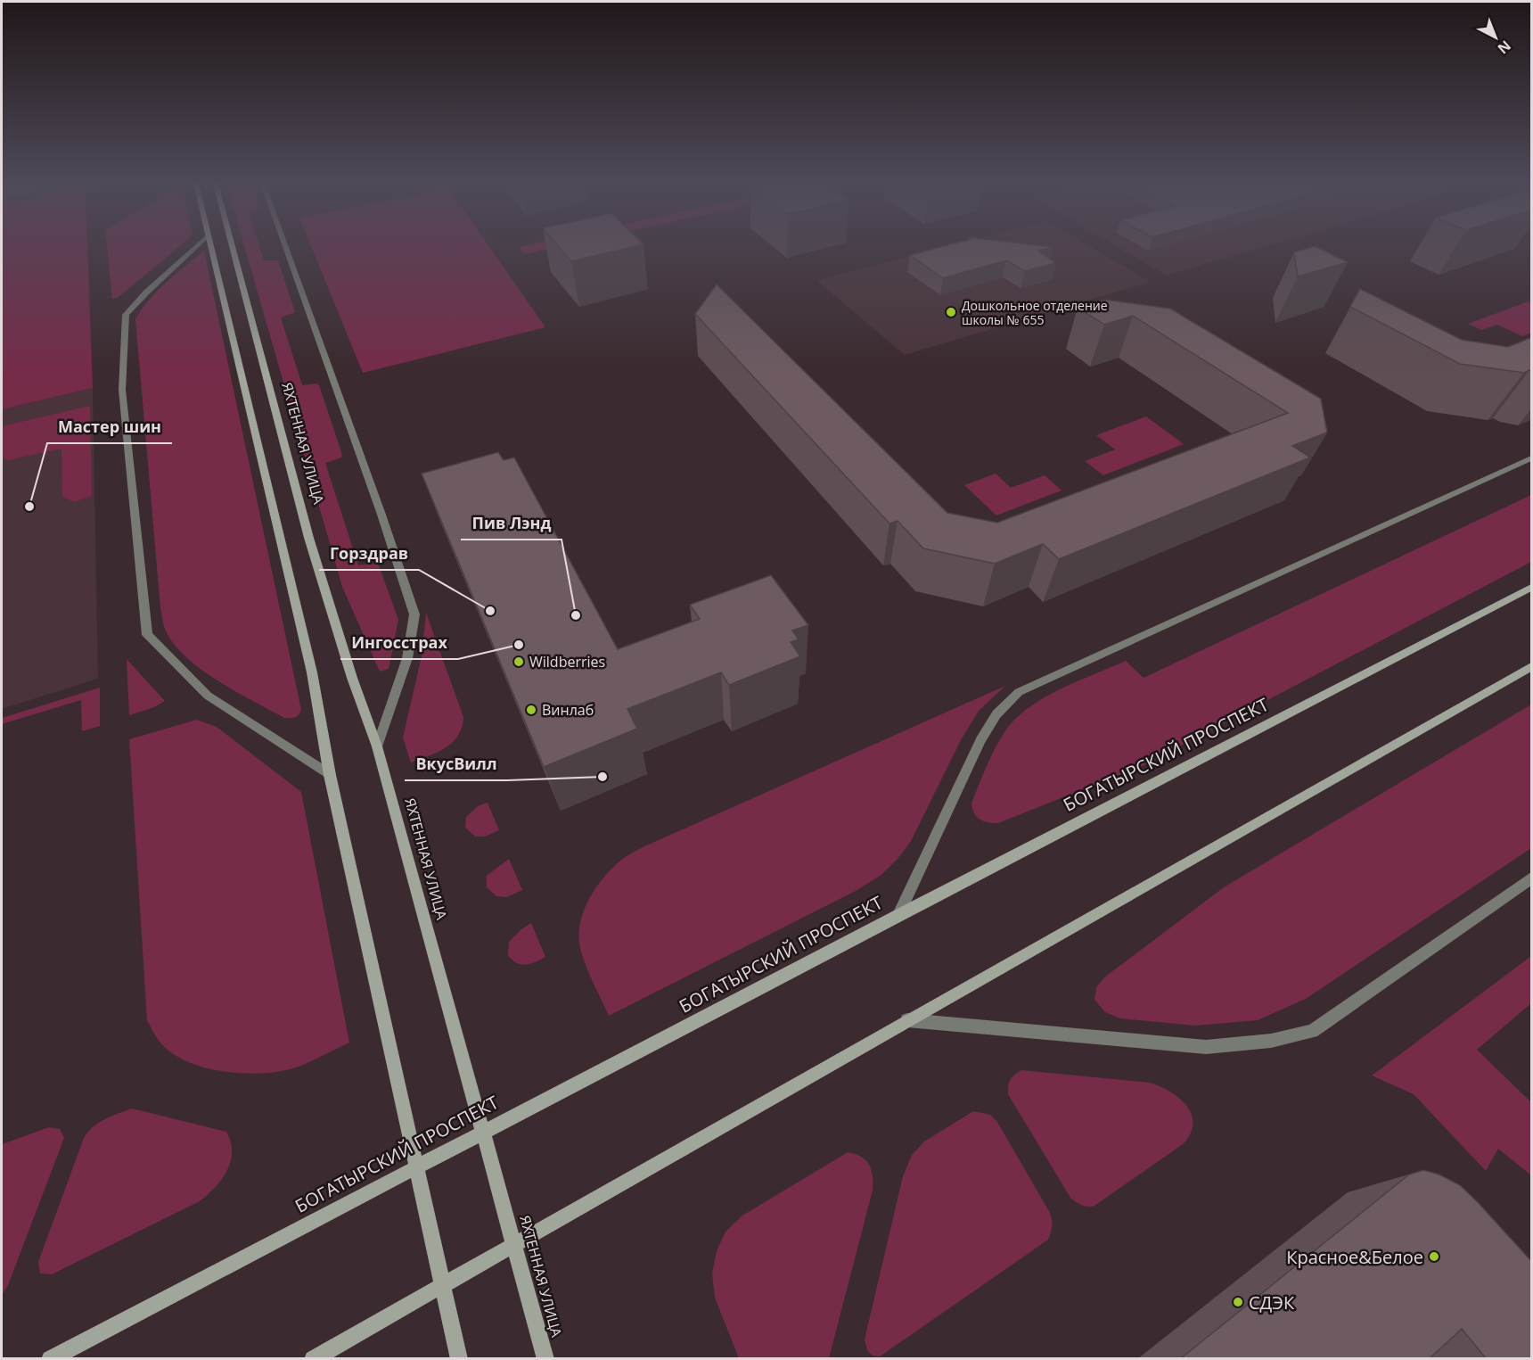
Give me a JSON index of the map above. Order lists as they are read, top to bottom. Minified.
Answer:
{"streets":{"street":["ЯХТЕННАЯ УЛИЦА","БОГАТЫРСКИЙ ПРОСПЕКТ"]},"crossings":[["ЯХТЕННАЯ УЛИЦА","БОГАТЫРСКИЙ ПРОСПЕКТ"]],"places":["Дошкольное отделение школы № 655","Мастер шин","Горздрав","Пив Лэнд","Ингосстрах","Wildberries","Винлаб","ВкусВилл","Красное&Белое","СДЭК"],"north":"bottom right"}
